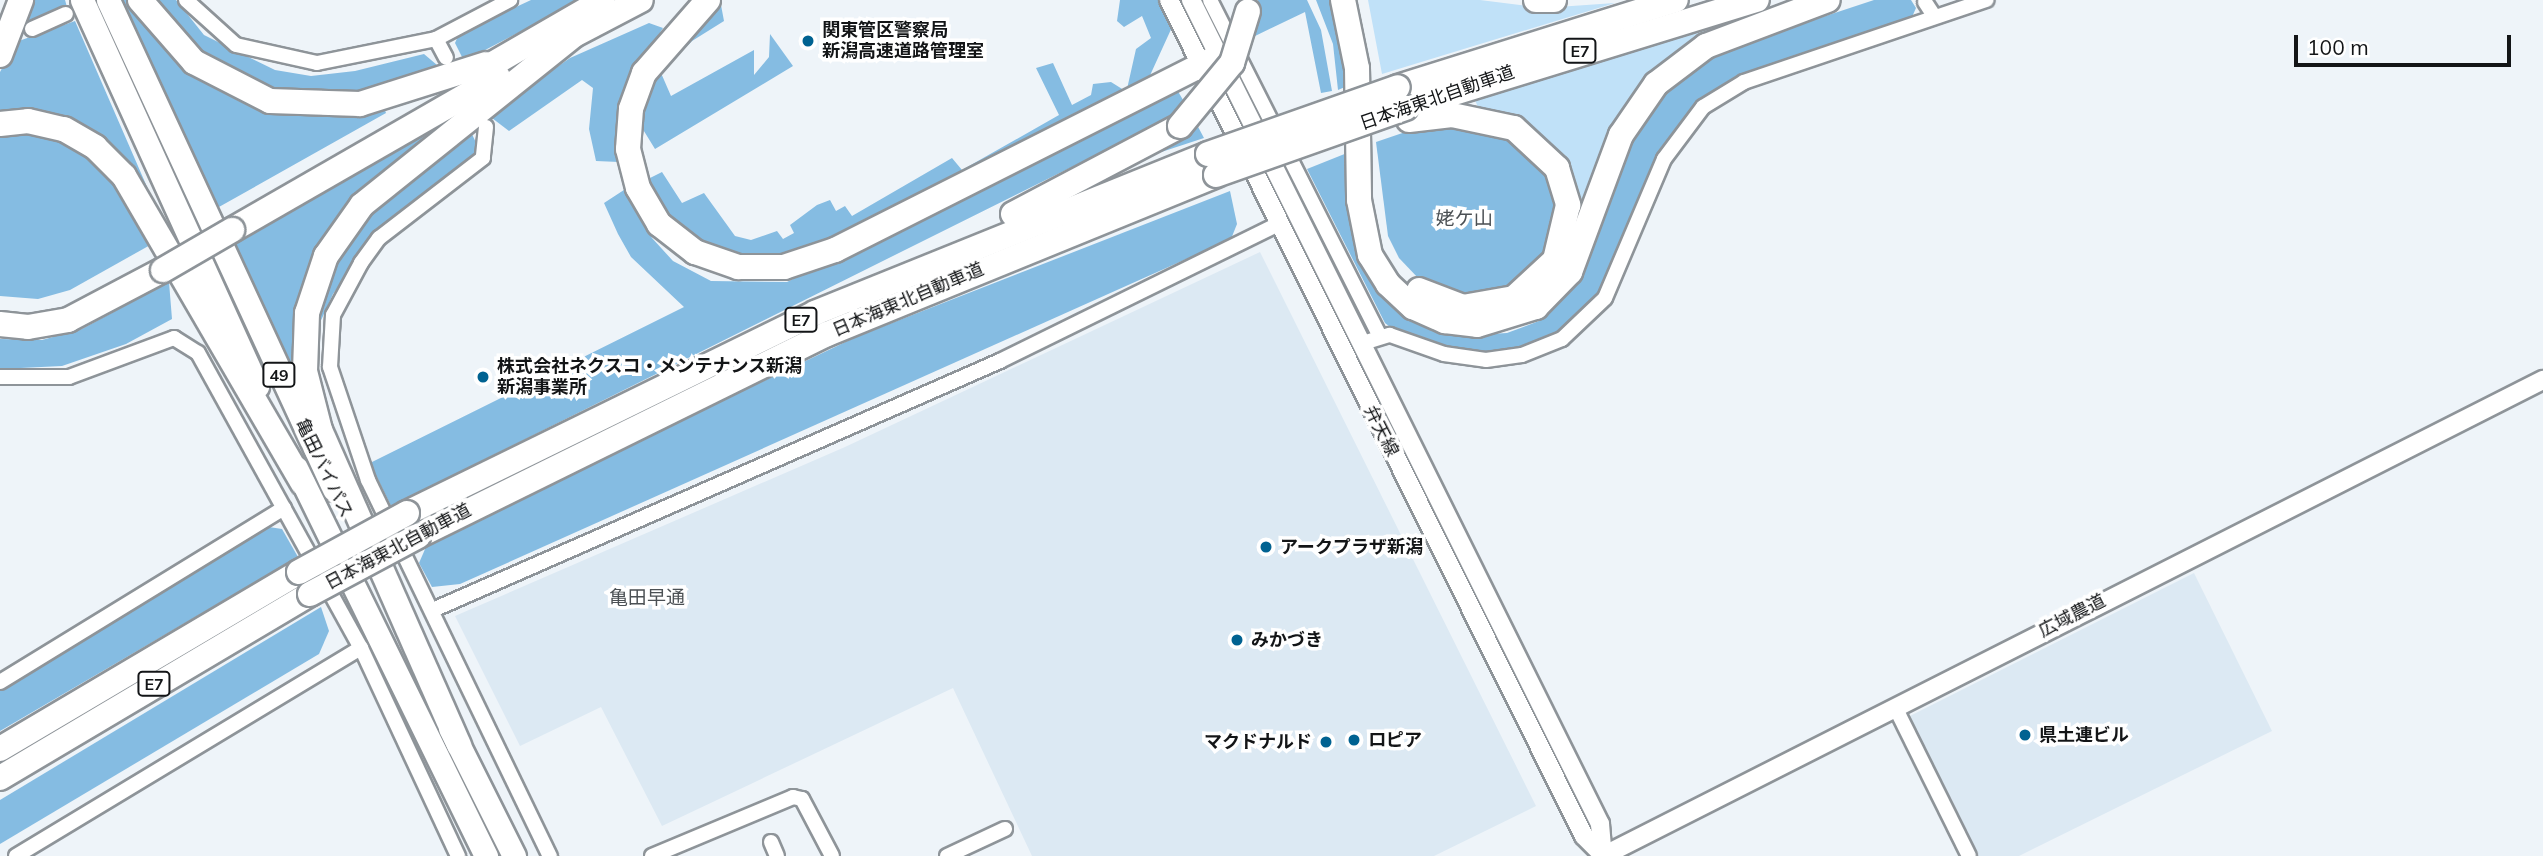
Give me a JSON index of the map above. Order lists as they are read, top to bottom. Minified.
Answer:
{"streets":{"highway":["E7","日本海東北自動車道","49","亀田バイパス"],"street":["弁天線","広域農道"]},"crossings":[["弁天線","広域農道"]],"districts":["姥ケ山","亀田早通"],"places":["関東管区警察局 新潟高速道路管理室","株式会社ネクスコ・メンテナンス新潟 新潟事業所","アークプラザ新潟","みかづき","県土連ビル","ロピア","マクドナルド"],"scale_bar":"100 m"}
